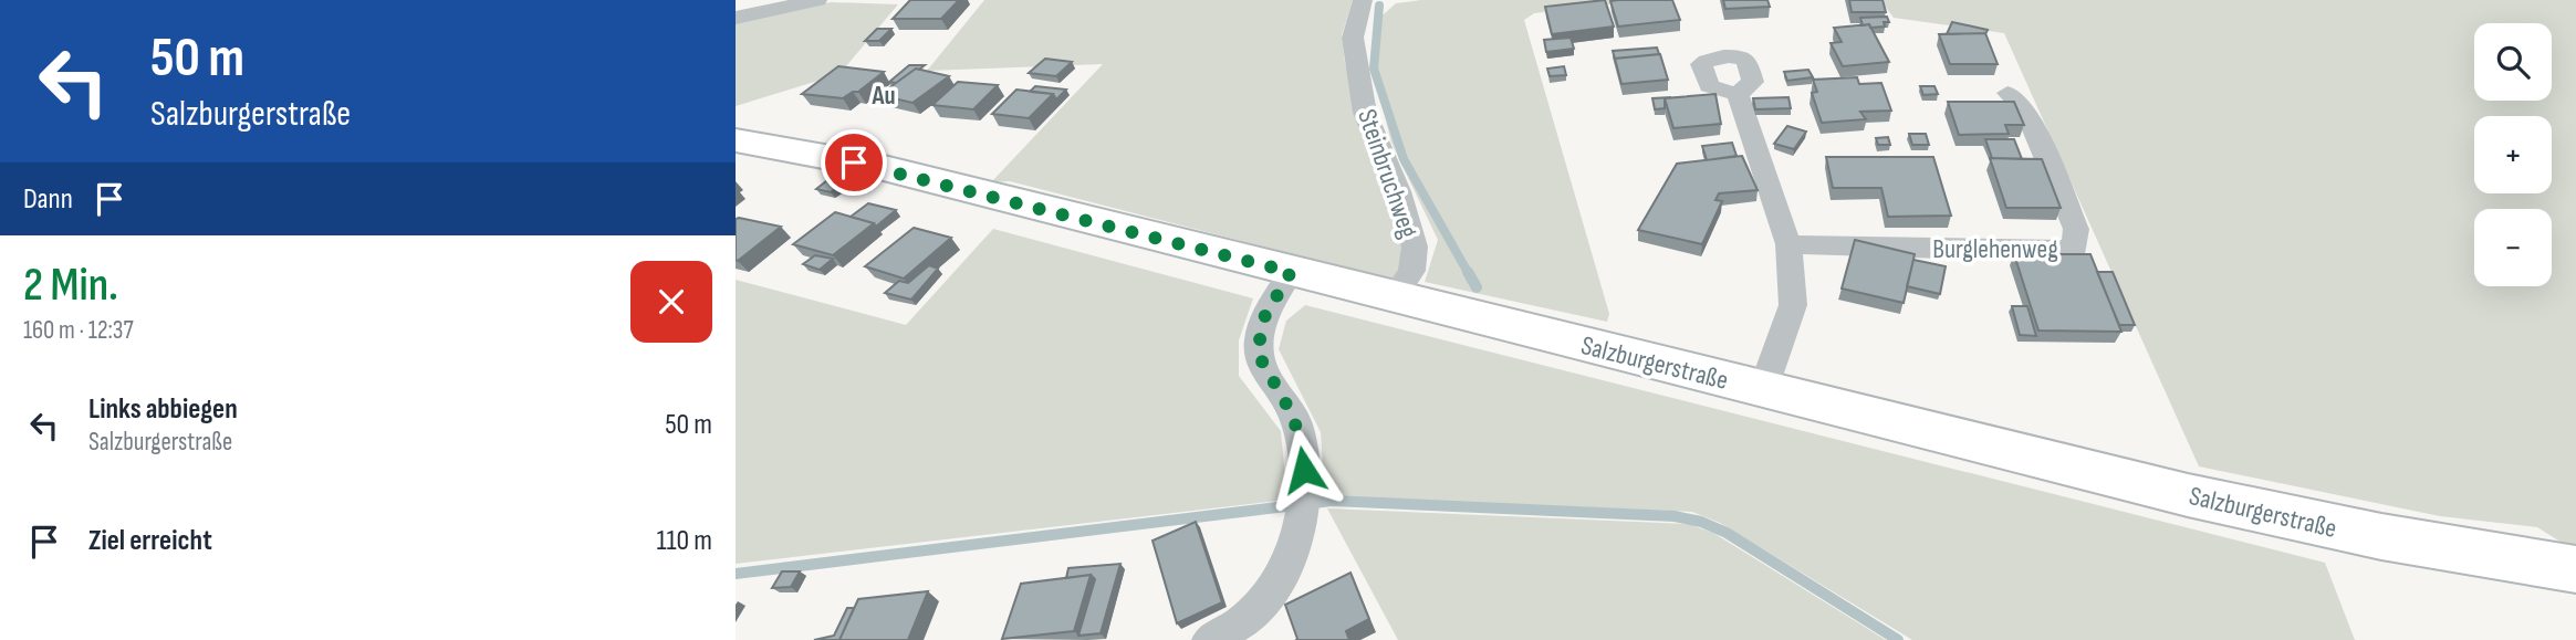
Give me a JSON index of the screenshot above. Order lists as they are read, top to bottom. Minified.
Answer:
{"streets":{"main road":["Salzburgerstraße"],"street":["Steinbruchweg","Burglehenweg"]},"crossings":[["Steinbruchweg","Salzburgerstraße"]],"districts":["Au"],"page":{"turn":["50 m","Salzburgerstraße"],"map_buttons":["+","−"],"then":"Dann","heading":["2 Min.","160 m · 12:37"],"list":[{"name":"Links abbiegen","note":"Salzburgerstraße","value":"50 m"},{"name":"Ziel erreicht","value":"110 m"}]}}
